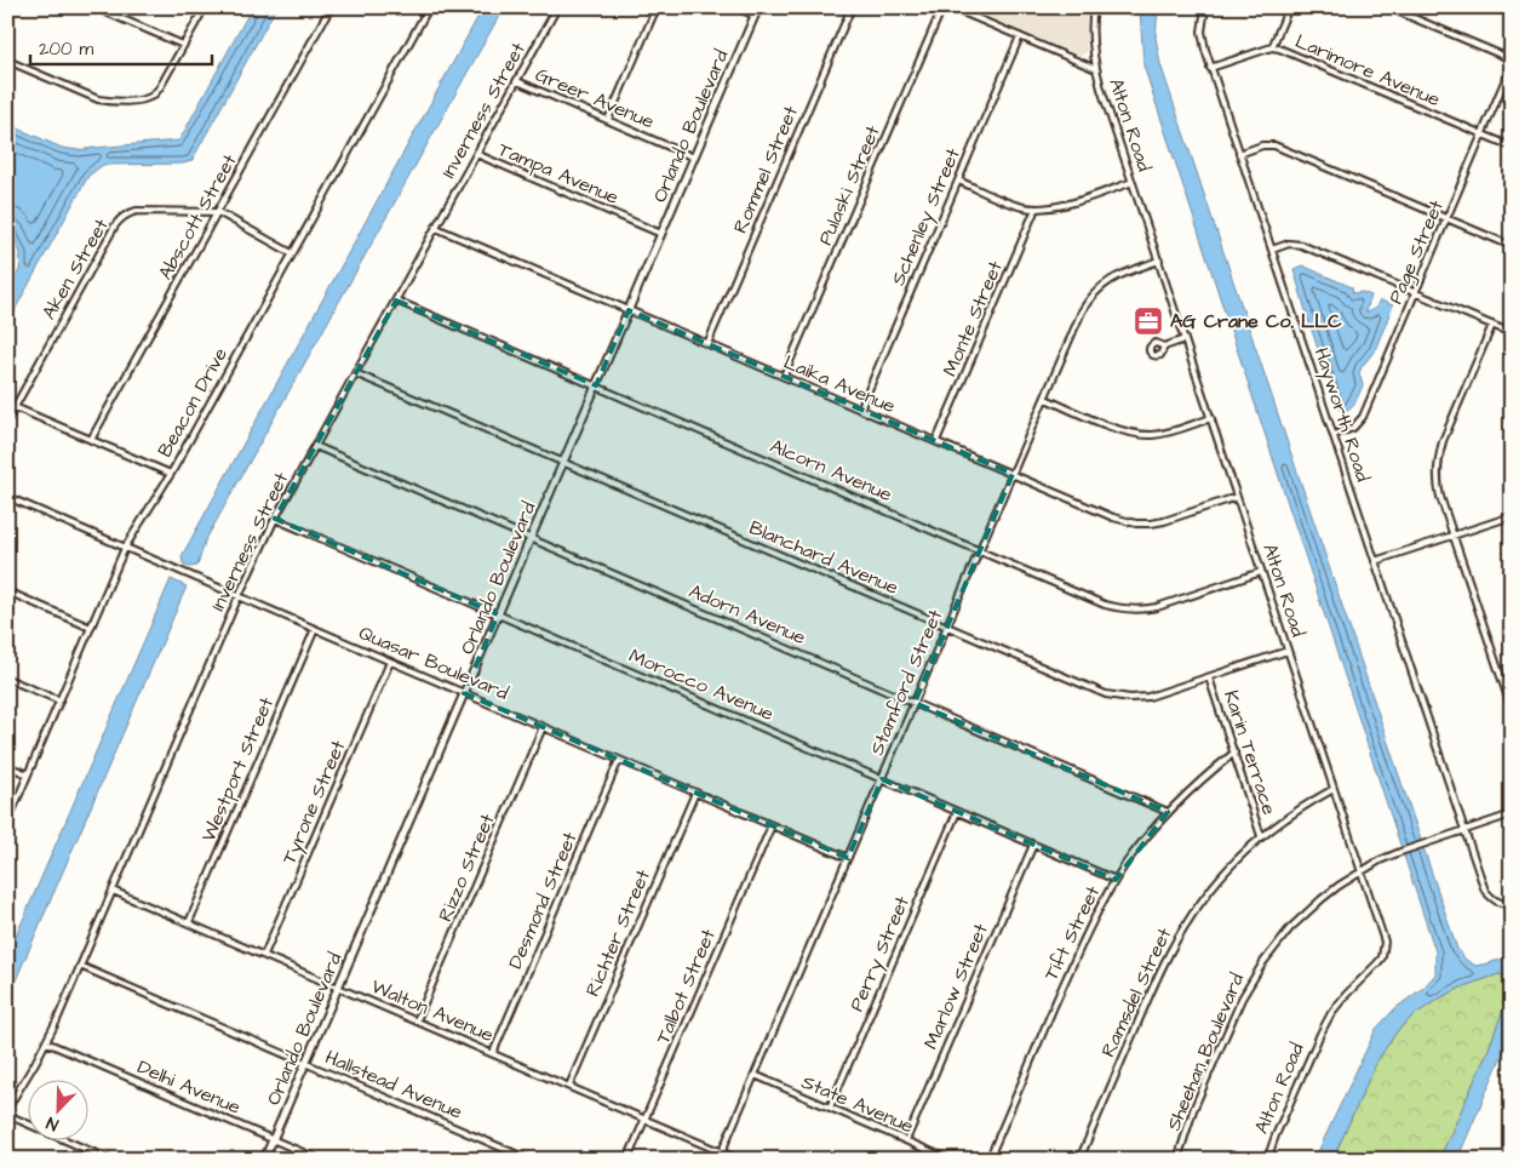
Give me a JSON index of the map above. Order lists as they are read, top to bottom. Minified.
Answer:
{"streets":{"street":["Larimore Avenue","Greer Avenue","Inverness Street","Alton Road","Orlando Boulevard","Rommel Street","Tampa Avenue","Pulaski Street","Abscott Street","Schenley Street","Page Street","Aken Street","Monte Street","Laika Avenue","Beacon Drive","Hayworth Road","Alcorn Avenue","Blanchard Avenue","Adorn Avenue","Quasar Boulevard","Stamford Street","Morocco Avenue","Karin Terrace","Westport Street","Tyrone Street","Rizzo Street","Desmond Street","Richter Street","Tift Street","Perry Street","Talbot Street","Marlow Street","Ramsdel Street","Walton Avenue","Sheehan Boulevard","Hallstead Avenue","Delhi Avenue","State Avenue"]},"crossings":[["Larimore Avenue","Page Street"],["Larimore Avenue","Hayworth Road"],["Greer Avenue","Inverness Street"],["Greer Avenue","Orlando Boulevard"],["Inverness Street","Tampa Avenue"],["Inverness Street","Laika Avenue"],["Inverness Street","Alcorn Avenue"],["Inverness Street","Blanchard Avenue"],["Inverness Street","Adorn Avenue"],["Inverness Street","Quasar Boulevard"],["Inverness Street","Morocco Avenue"],["Inverness Street","Walton Avenue"],["Inverness Street","Hallstead Avenue"],["Inverness Street","Delhi Avenue"],["Alton Road","Laika Avenue"],["Alton Road","Alcorn Avenue"],["Alton Road","Blanchard Avenue"],["Alton Road","Stamford Street"],["Alton Road","Ramsdel Street"],["Alton Road","Sheehan Boulevard"],["Orlando Boulevard","Tampa Avenue"],["Orlando Boulevard","Laika Avenue"],["Orlando Boulevard","Alcorn Avenue"],["Orlando Boulevard","Blanchard Avenue"],["Orlando Boulevard","Adorn Avenue"],["Orlando Boulevard","Quasar Boulevard"],["Orlando Boulevard","Morocco Avenue"],["Orlando Boulevard","Walton Avenue"],["Orlando Boulevard","Hallstead Avenue"],["Orlando Boulevard","Delhi Avenue"],["Rommel Street","Laika Avenue"],["Pulaski Street","Laika Avenue"],["Abscott Street","Aken Street"],["Schenley Street","Laika Avenue"],["Page Street","Hayworth Road"],["Monte Street","Laika Avenue"],["Laika Avenue","Stamford Street"],["Beacon Drive","Quasar Boulevard"],["Hayworth Road","Sheehan Boulevard"],["Alcorn Avenue","Stamford Street"],["Blanchard Avenue","Stamford Street"],["Blanchard Avenue","Karin Terrace"],["Adorn Avenue","Stamford Street"],["Adorn Avenue","Tift Street"],["Quasar Boulevard","Stamford Street"],["Quasar Boulevard","Westport Street"],["Quasar Boulevard","Tyrone Street"],["Quasar Boulevard","Rizzo Street"],["Quasar Boulevard","Desmond Street"],["Quasar Boulevard","Richter Street"],["Quasar Boulevard","Talbot Street"],["Stamford Street","Morocco Avenue"],["Stamford Street","Walton Avenue"],["Stamford Street","State Avenue"],["Morocco Avenue","Tift Street"],["Morocco Avenue","Perry Street"],["Morocco Avenue","Marlow Street"],["Karin Terrace","Tift Street"],["Karin Terrace","Ramsdel Street"],["Westport Street","Walton Avenue"],["Tyrone Street","Walton Avenue"],["Rizzo Street","Walton Avenue"],["Desmond Street","Walton Avenue"],["Richter Street","Walton Avenue"],["Perry Street","State Avenue"],["Talbot Street","Walton Avenue"],["Marlow Street","State Avenue"]],"places":{"office":["AG Crane Co. LLC"]},"scale_bar":"200 m","north":"bottom left"}
